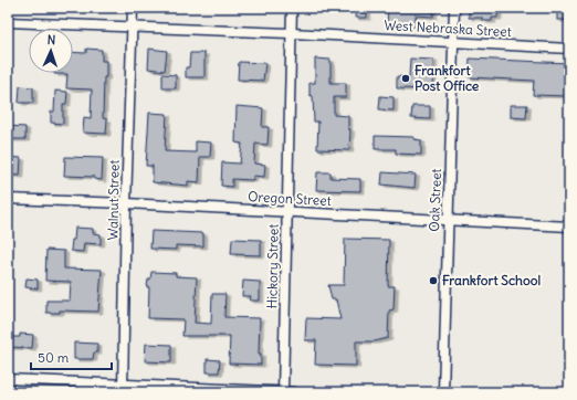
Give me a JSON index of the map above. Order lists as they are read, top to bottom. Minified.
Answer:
{"streets":{"street":["West Nebraska Street","Oregon Street","Walnut Street","Oak Street","Hickory Street"]},"crossings":[["West Nebraska Street","Walnut Street"],["West Nebraska Street","Oak Street"],["West Nebraska Street","Hickory Street"],["Oregon Street","Walnut Street"],["Oregon Street","Oak Street"],["Oregon Street","Hickory Street"]],"places":["Frankfort Post Office","Frankfort School"],"scale_bar":"50 m","north":"top"}
